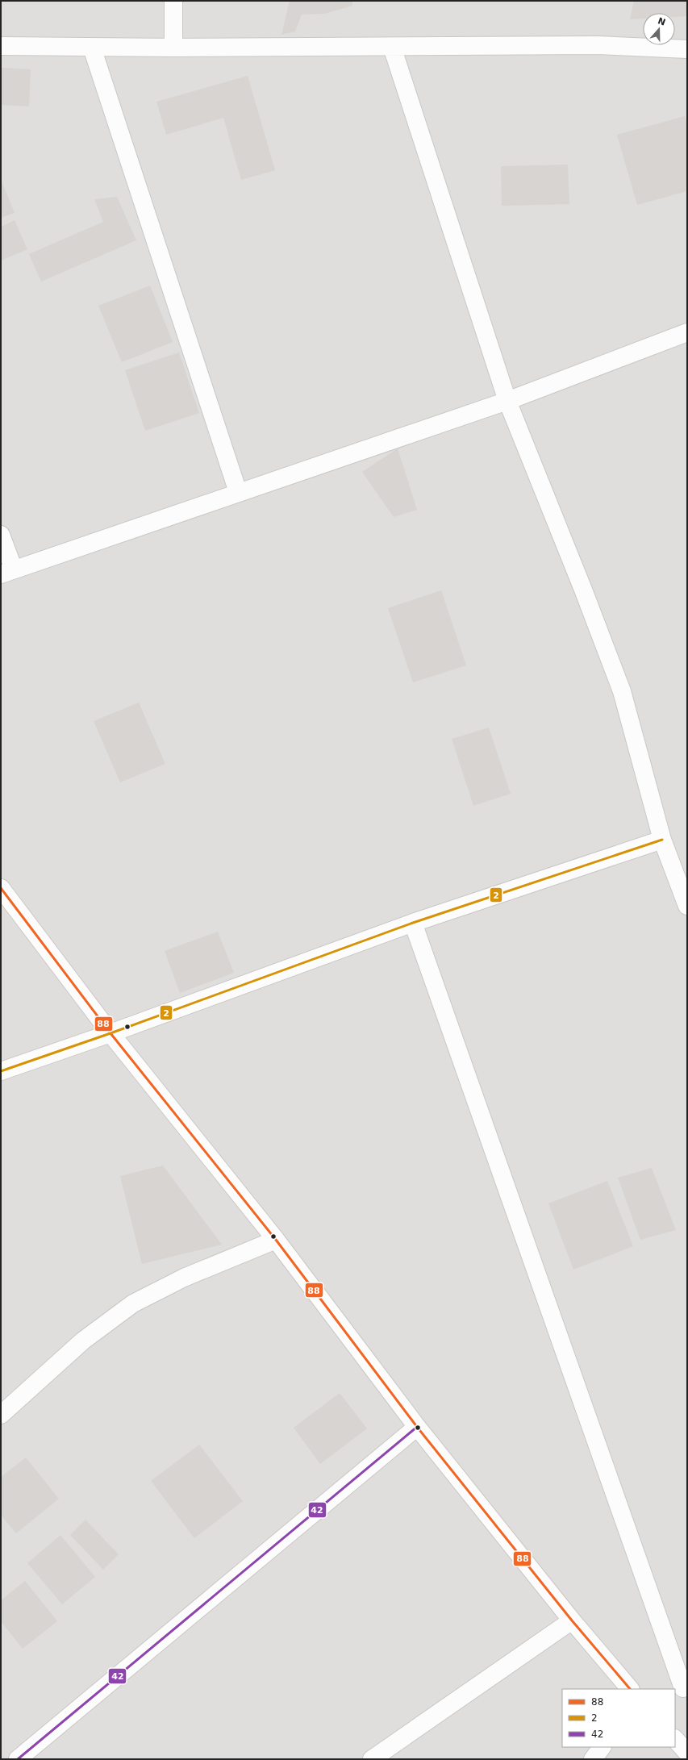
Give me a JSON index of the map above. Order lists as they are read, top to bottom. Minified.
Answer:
{"lines":["transit line 2","transit line 88","transit line 42"],"legend":["88","2","42"],"north":"top"}
